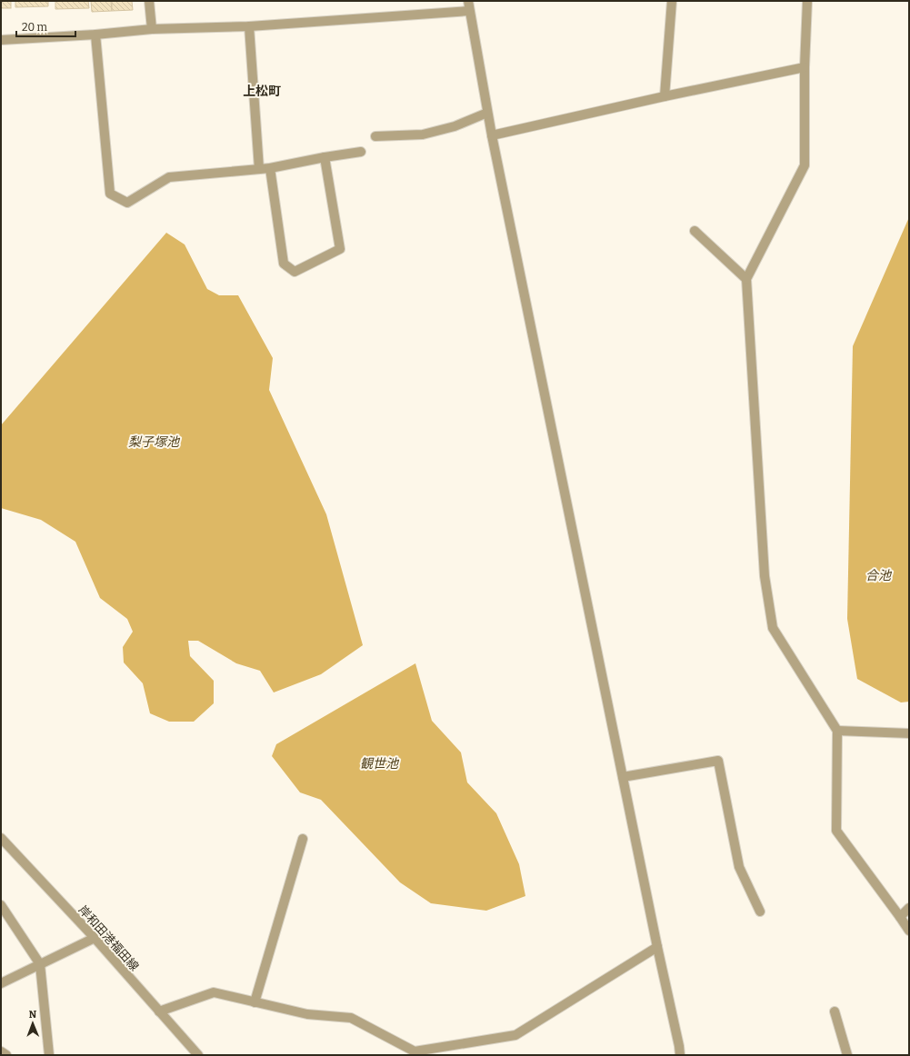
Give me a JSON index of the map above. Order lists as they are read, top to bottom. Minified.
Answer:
{"streets":{"street":["岸和田港福田線"]},"districts":["上松町"],"water":["梨子塚池","合池","観世池"],"scale_bar":"20 m","north":"top"}
